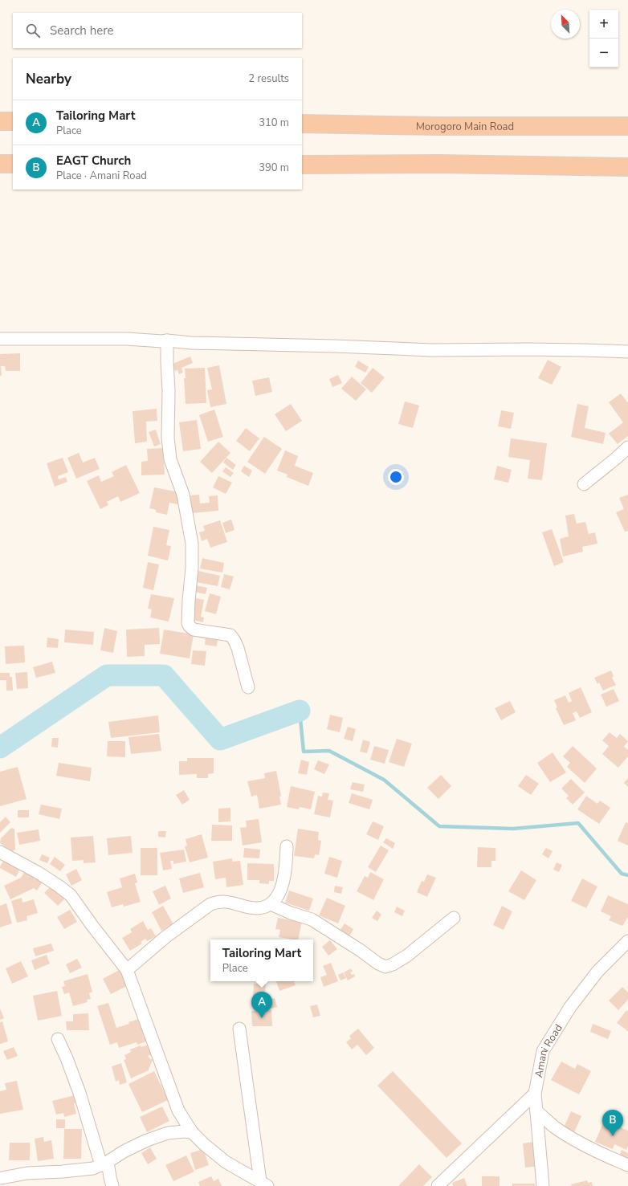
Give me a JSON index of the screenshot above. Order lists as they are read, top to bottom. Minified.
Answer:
{"streets":{"highway":["Morogoro Main Road"],"street":["Amani Road"]},"north":"top left","page":{"map_buttons":["+","−"],"search":"Search here","heading":["Nearby","2 results"],"list":[{"mark":"A","name":"Tailoring Mart","note":"Place","value":"310 m"},{"mark":"B","name":"EAGT Church","note":"Place · Amani Road","value":"390 m"}],"popup":["Tailoring Mart","Place"],"pins":["A","B"]}}
